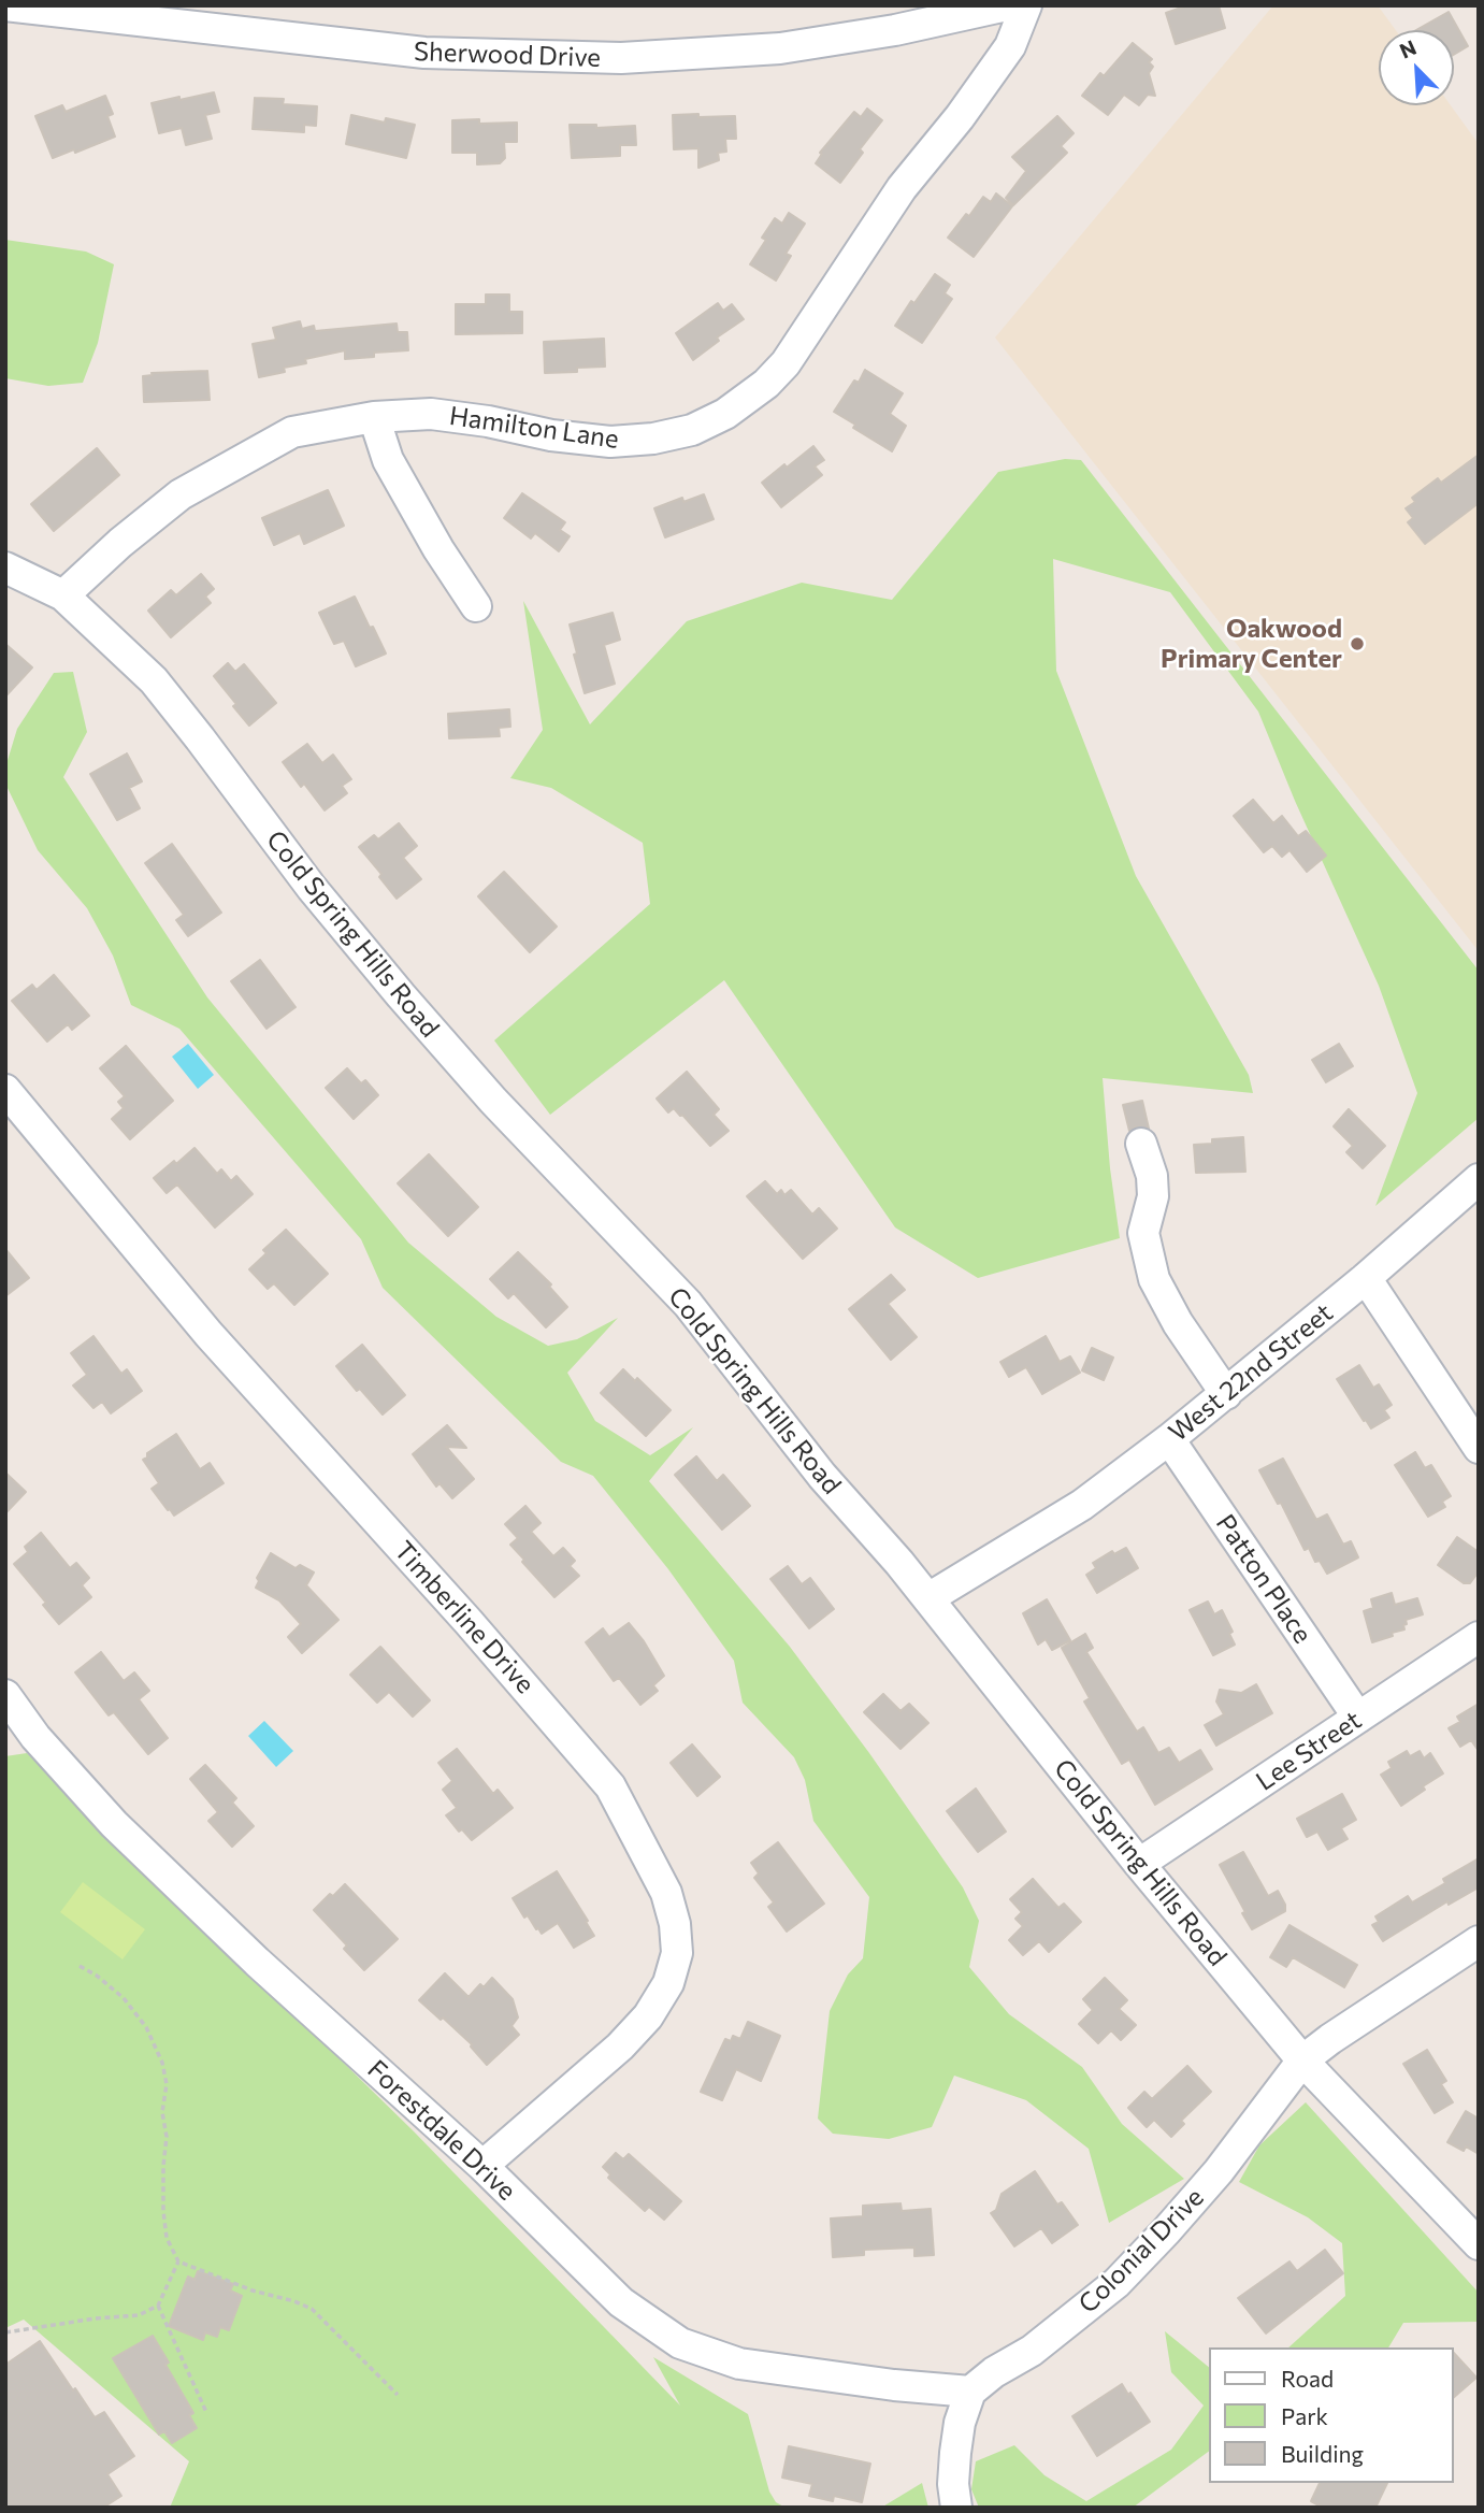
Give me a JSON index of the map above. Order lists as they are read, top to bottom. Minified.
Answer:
{"streets":{"street":["Sherwood Drive","Hamilton Lane","Cold Spring Hills Road","West 22nd Street","Patton Place","Timberline Drive","Lee Street","Forestdale Drive","Colonial Drive"]},"crossings":[["Hamilton Lane","Cold Spring Hills Road"],["Cold Spring Hills Road","West 22nd Street"],["Cold Spring Hills Road","Lee Street"],["Cold Spring Hills Road","Colonial Drive"],["West 22nd Street","Patton Place"],["Patton Place","Lee Street"],["Timberline Drive","Forestdale Drive"],["Forestdale Drive","Colonial Drive"]],"places":["Oakwood Primary Center"],"legend":["Road","Park","Building"],"north":"top left"}
